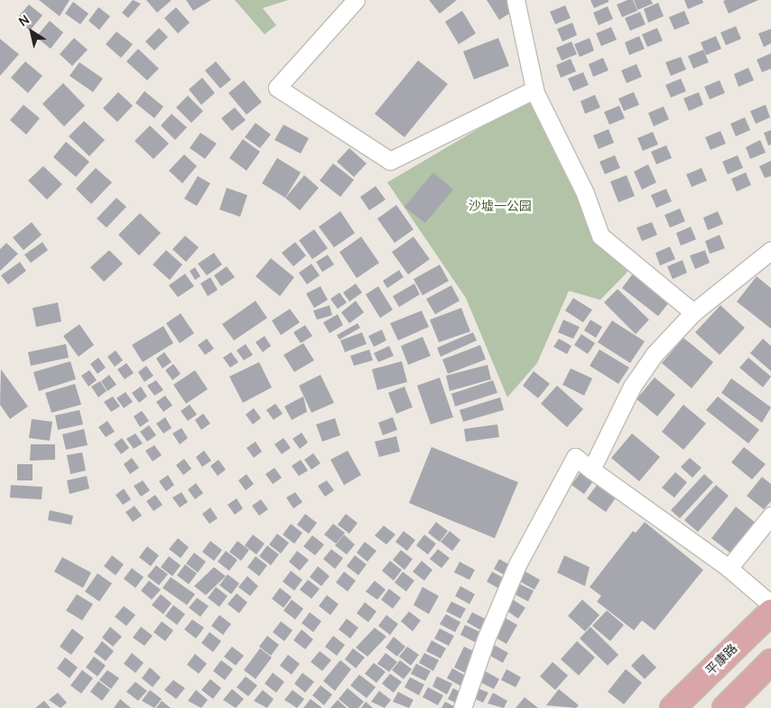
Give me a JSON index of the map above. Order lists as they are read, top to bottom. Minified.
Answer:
{"streets":{"main road":["平康路"]},"parks":["沙墟一公园"],"north":"top left"}
